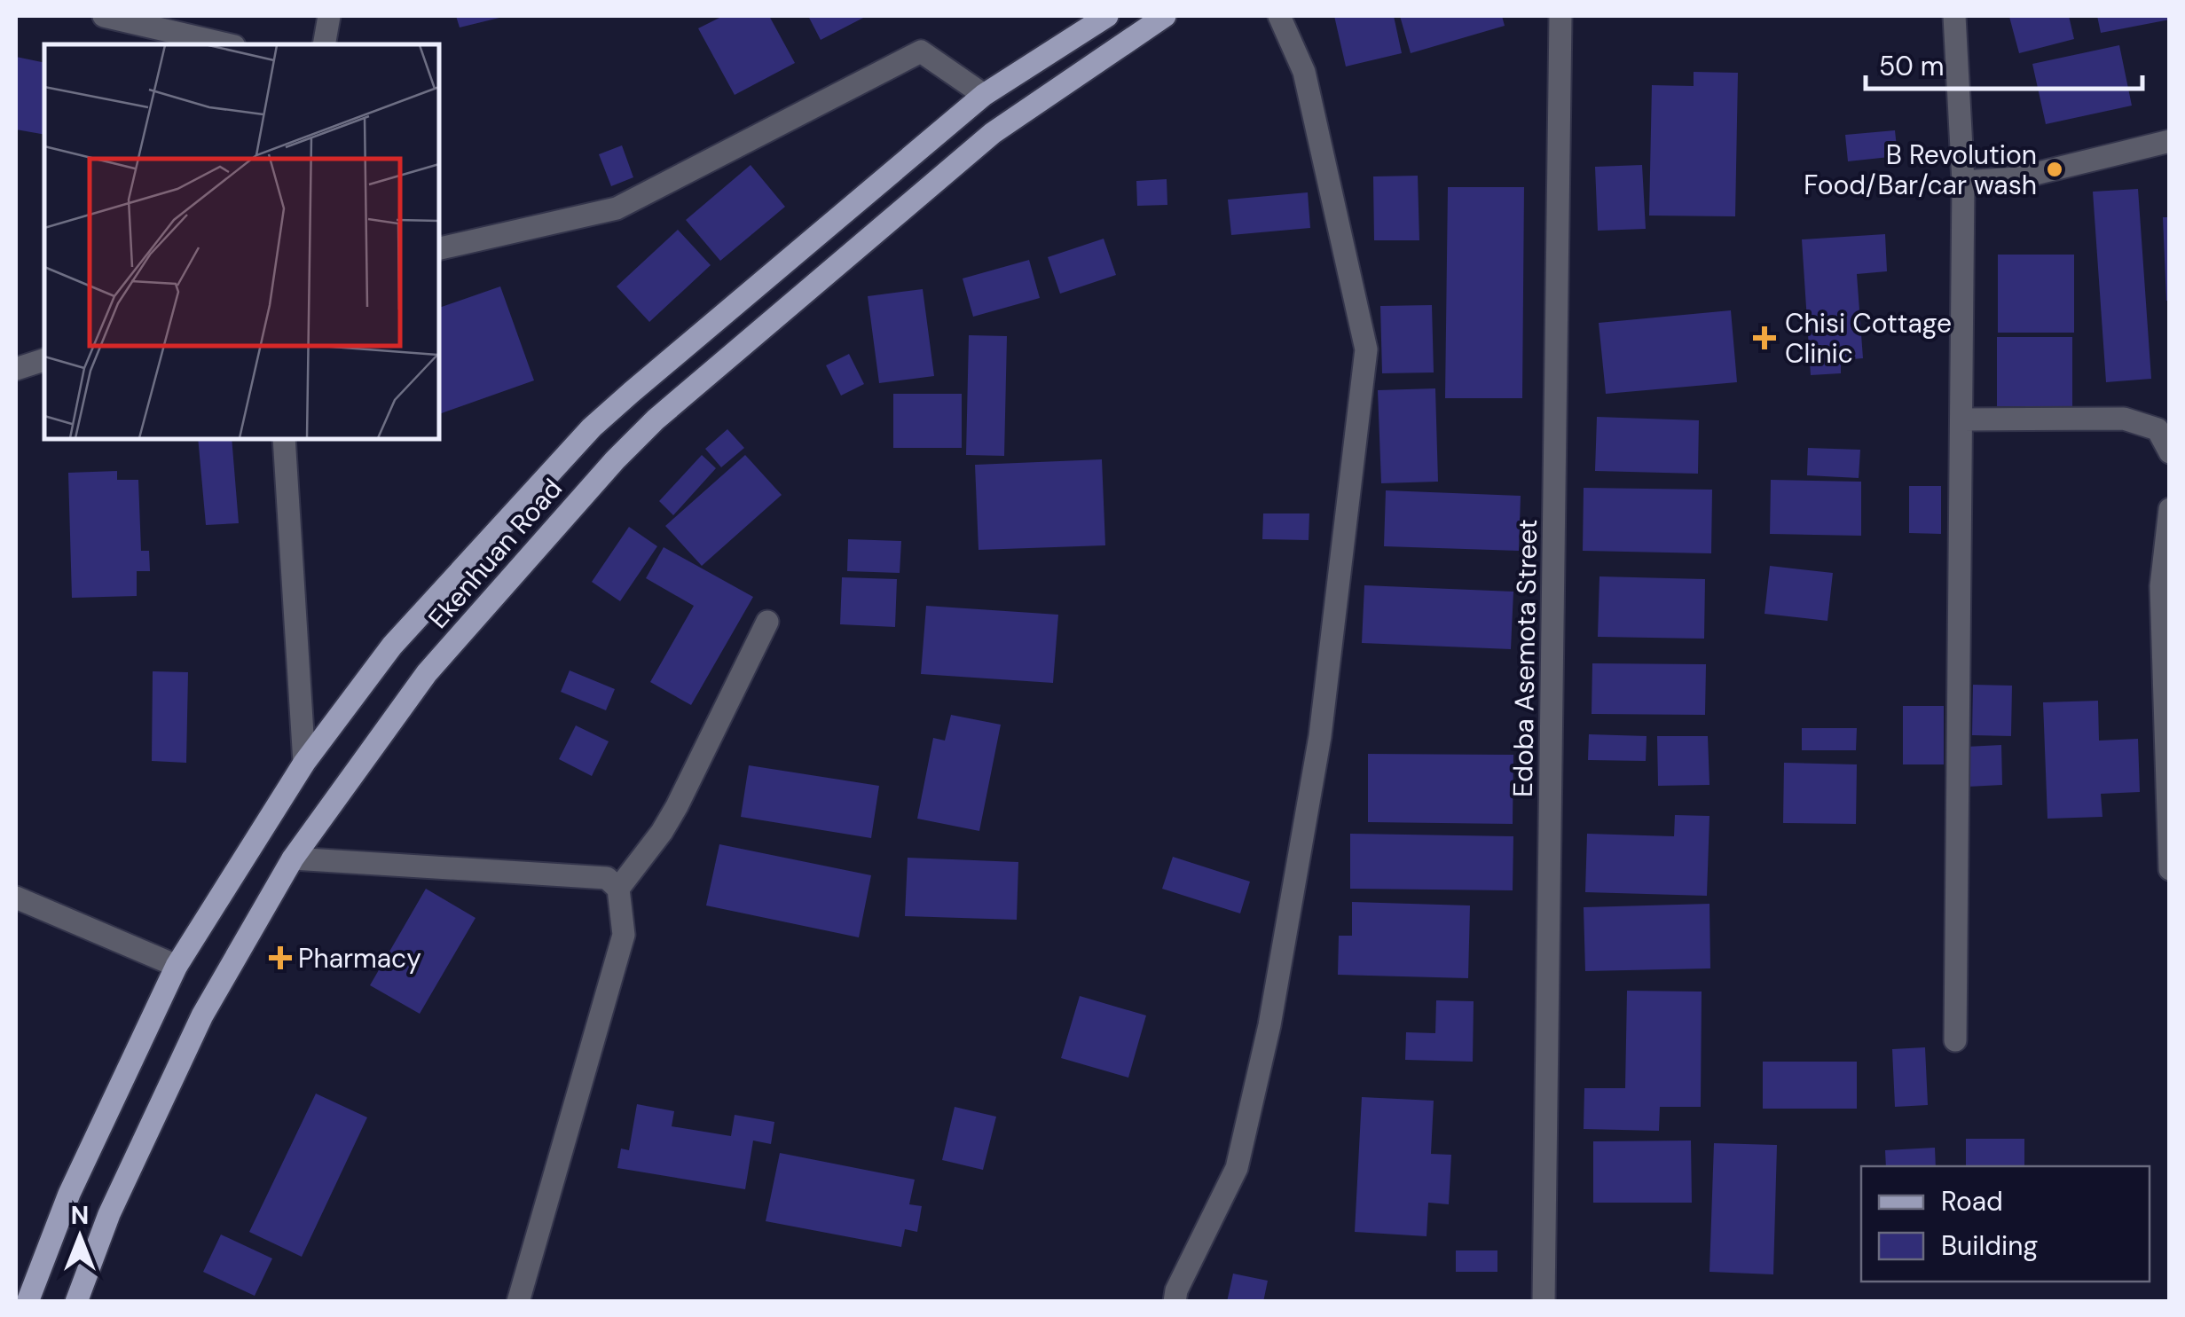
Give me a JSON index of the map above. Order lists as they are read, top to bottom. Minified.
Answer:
{"streets":{"main road":["Ekenhuan Road"],"street":["Edoba Asemota Street"]},"places":{"other":["B Revolution Food/Bar/car wash"],"health":["Chisi Cottage Clinic","Pharmacy"]},"legend":["Road","Building"],"scale_bar":"50 m","north":"top"}
